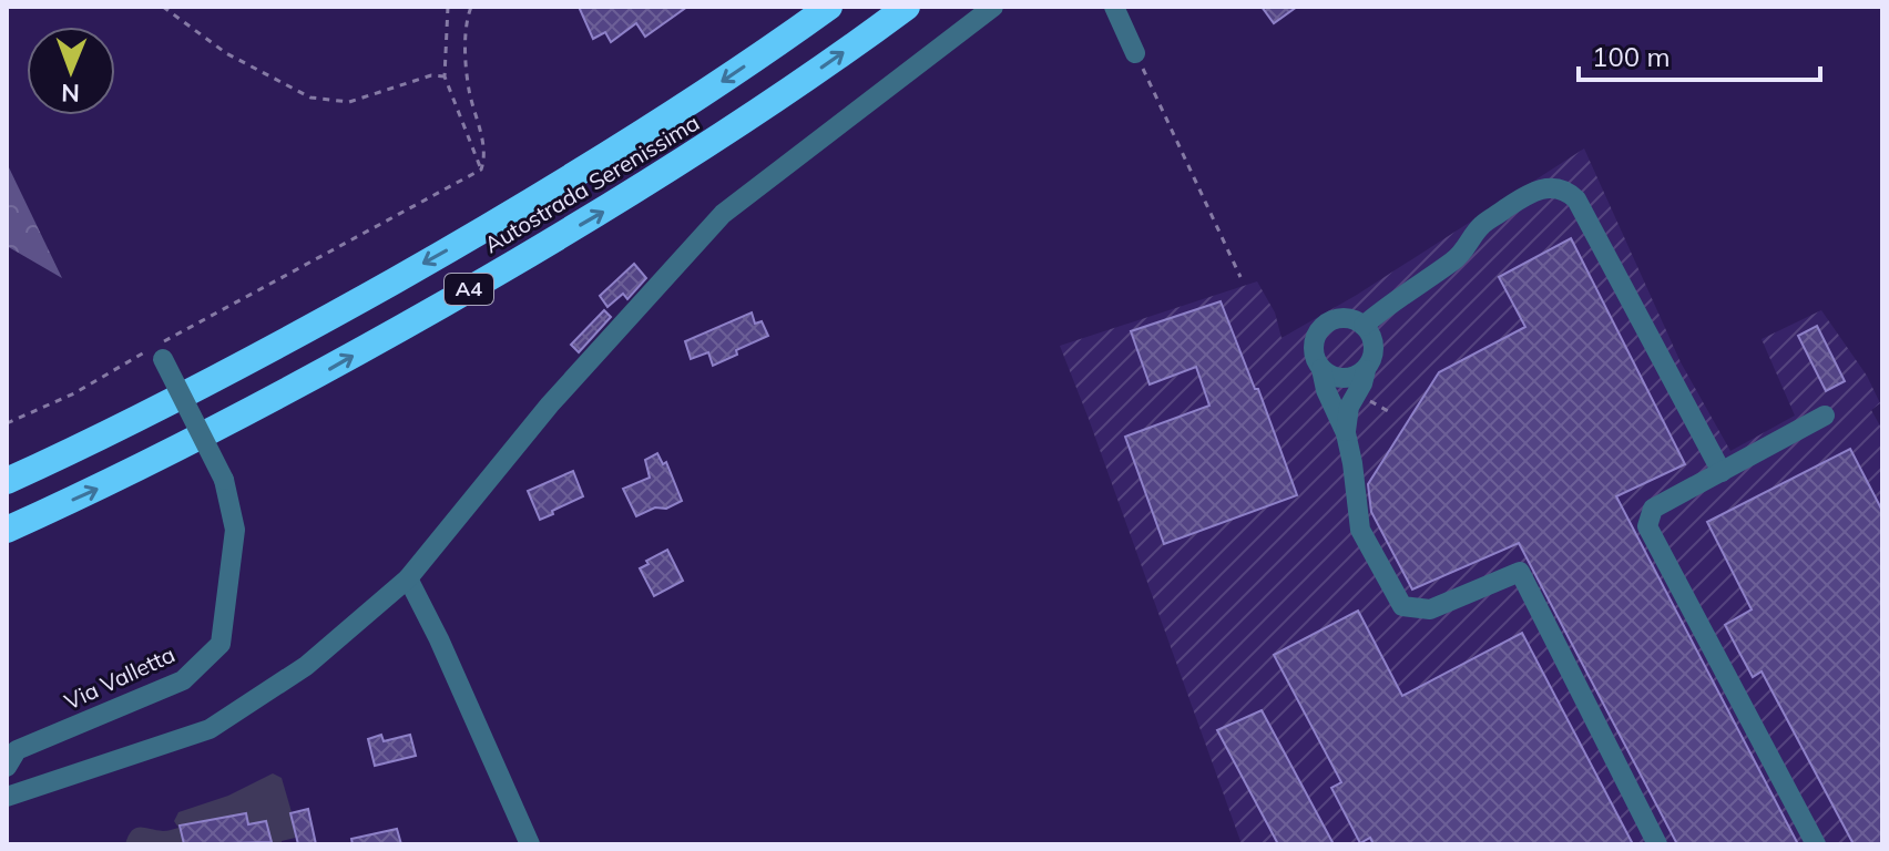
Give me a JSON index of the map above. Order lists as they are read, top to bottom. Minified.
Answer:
{"streets":{"highway":["Autostrada Serenissima","A4"],"street":["Via Valletta"]},"scale_bar":"100 m","north":"bottom"}
